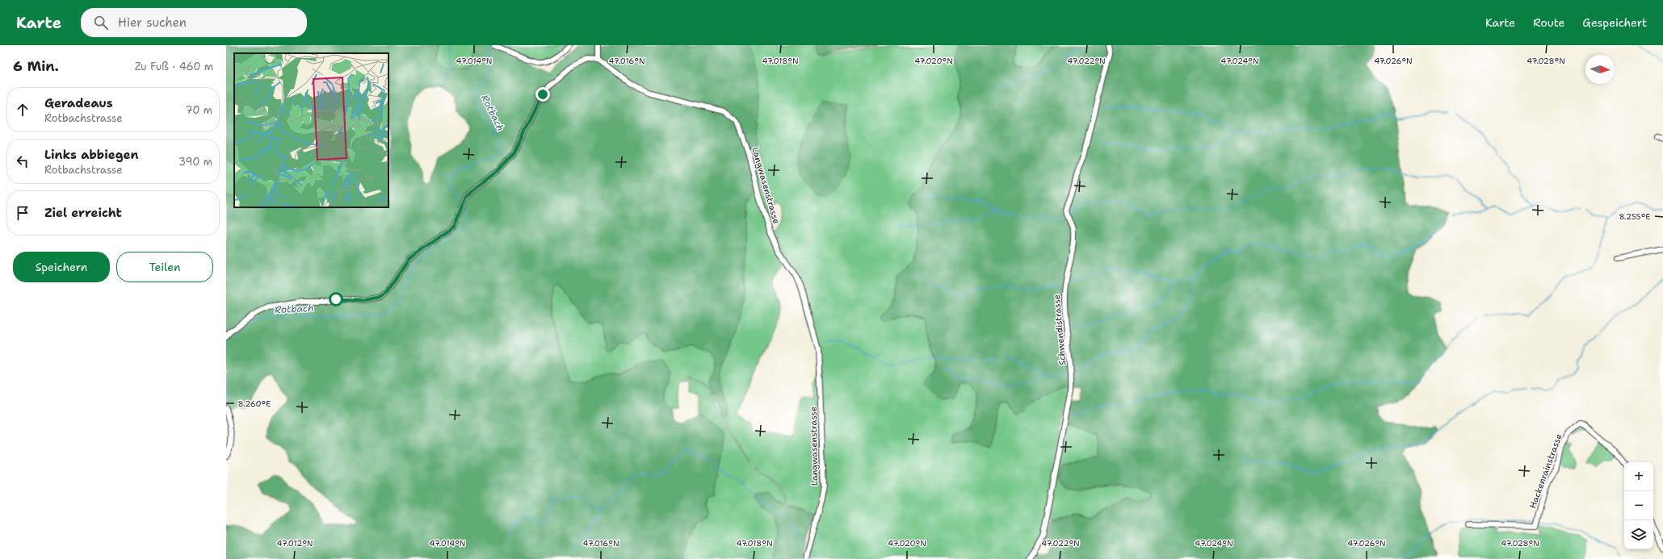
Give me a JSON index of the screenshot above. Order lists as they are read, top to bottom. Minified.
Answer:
{"streets":{"street":["Langwasenstrasse","Schwendistrasse","Hackenrainstrasse"]},"water":["Rotbach"],"north":"right","page":{"header":"Karte","search":"Hier suchen","nav":["Karte","Route","Gespeichert"],"heading":["6 Min.","Zu Fuß · 460 m"],"list":[["Geradeaus","Rotbachstrasse","70 m"],["Links abbiegen","Rotbachstrasse","390 m"],"Ziel erreicht"],"buttons":["Speichern","Teilen"],"map_buttons":["+","−"]},"coordinates":["47.014°N","47.016°N","47.018°N","47.020°N","47.022°N","47.024°N","47.026°N","47.028°N","8.255°E","8.260°E","47.012°N"]}
